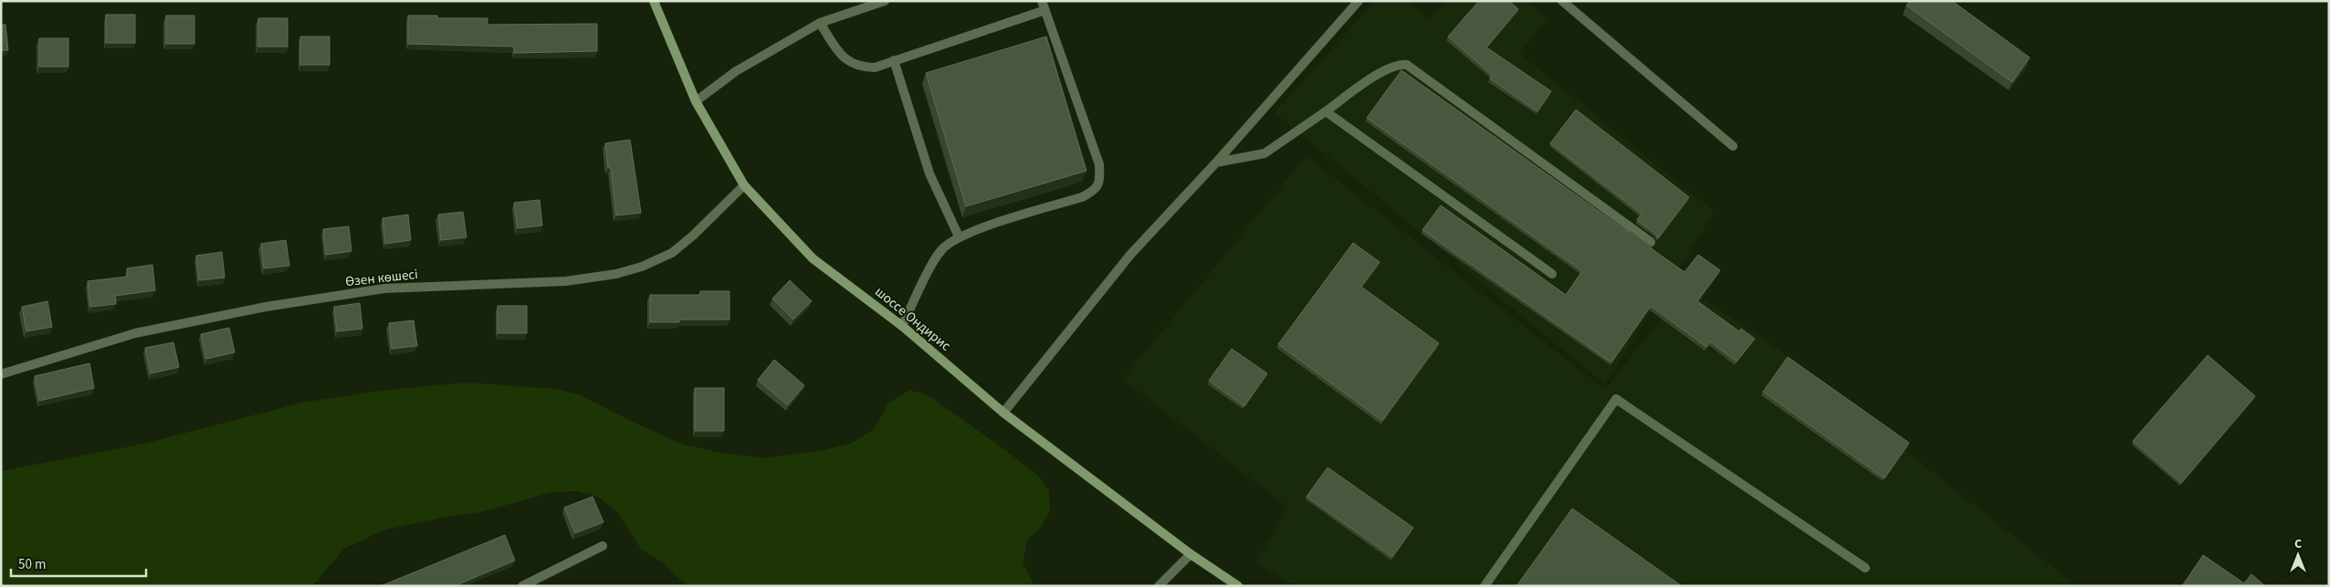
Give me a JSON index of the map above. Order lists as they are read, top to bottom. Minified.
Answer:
{"streets":{"main road":["шоссе Ондирис"],"street":["Өзен көшесі"]},"crossings":[["Өзен көшесі","шоссе Ондирис"]],"scale_bar":"50 m","north":"top"}
